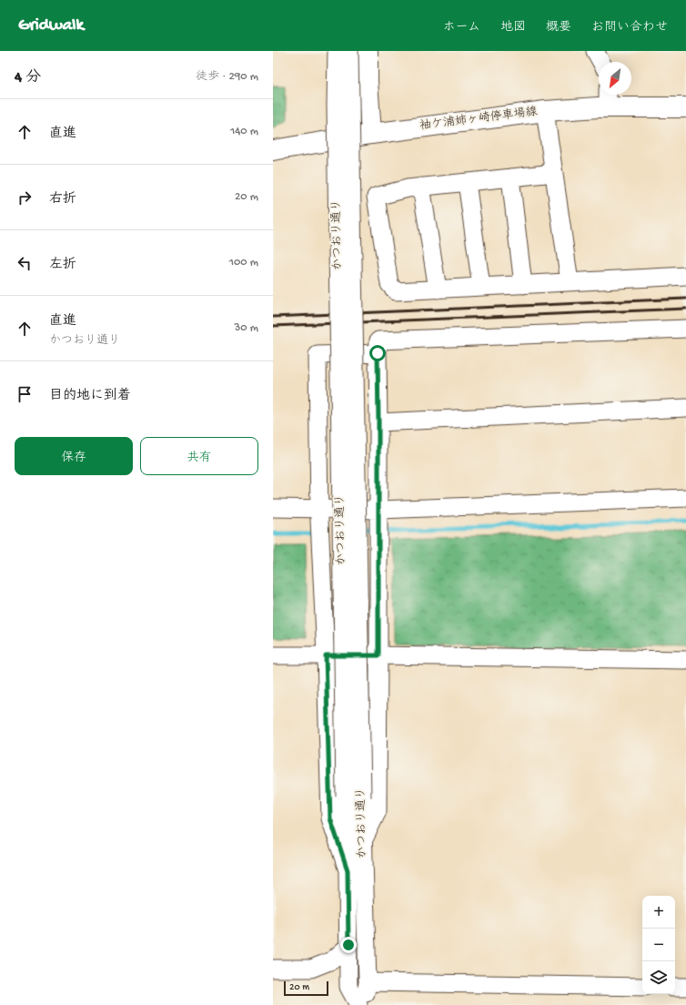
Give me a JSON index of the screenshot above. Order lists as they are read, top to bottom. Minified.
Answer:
{"streets":{"main road":["袖ケ浦姉ヶ崎停車場線"],"street":["かつおり通り"]},"scale_bar":"20 m","north":"bottom left","page":{"header":"Gridwalk","nav":["ホーム","地図","概要","お問い合わせ"],"heading":["4 分","徒歩 · 290 m"],"list":[["直進","140 m"],["右折","20 m"],["左折","100 m"],["直進","かつおり通り","30 m"],"目的地に到着"],"buttons":["保存","共有"],"map_buttons":["+","−"],"scale":"20 m"}}
